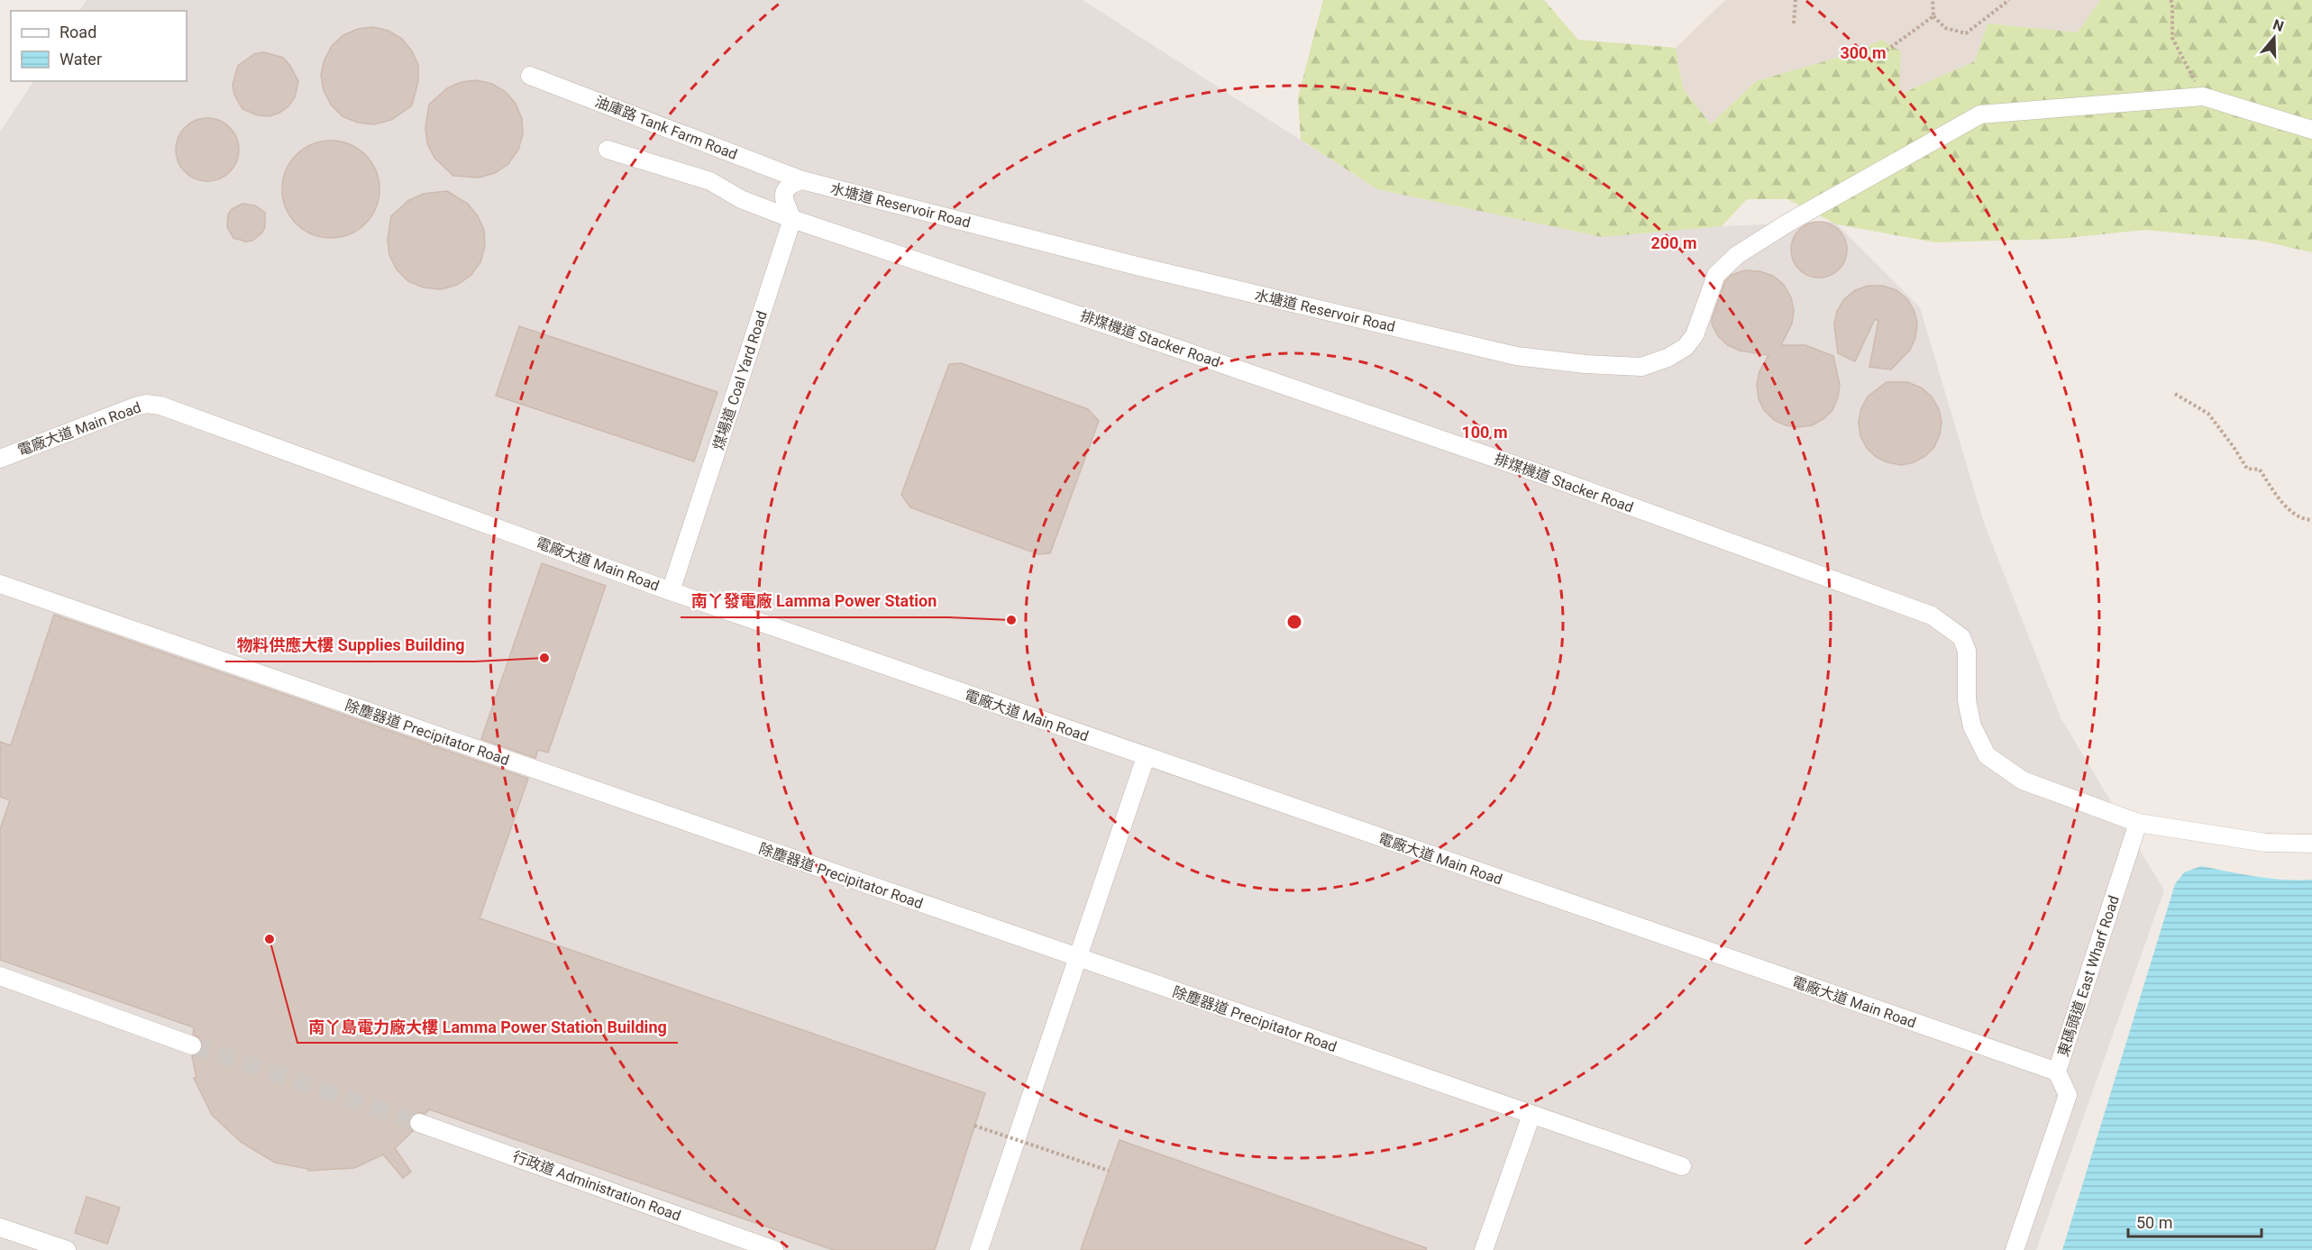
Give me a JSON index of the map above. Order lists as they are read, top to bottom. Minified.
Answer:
{"streets":{"street":["油庫路 Tank Farm Road","水塘道 Reservoir Road","排煤機道 Stacker Road","煤場道 Coal Yard Road","電廠大道 Main Road","除塵器道 Precipitator Road","東碼頭道 East Wharf Road","行政道 Administration Road"]},"crossings":[["油庫路 Tank Farm Road","水塘道 Reservoir Road"],["排煤機道 Stacker Road","煤場道 Coal Yard Road"],["排煤機道 Stacker Road","東碼頭道 East Wharf Road"],["煤場道 Coal Yard Road","電廠大道 Main Road"],["電廠大道 Main Road","東碼頭道 East Wharf Road"]],"places":["南丫發電廠 Lamma Power Station","物料供應大樓 Supplies Building","南丫島電力廠大樓 Lamma Power Station Building"],"legend":["Road","Water"],"scale_bar":"50 m","north":"top","rings":["300 m","200 m","100 m"]}
